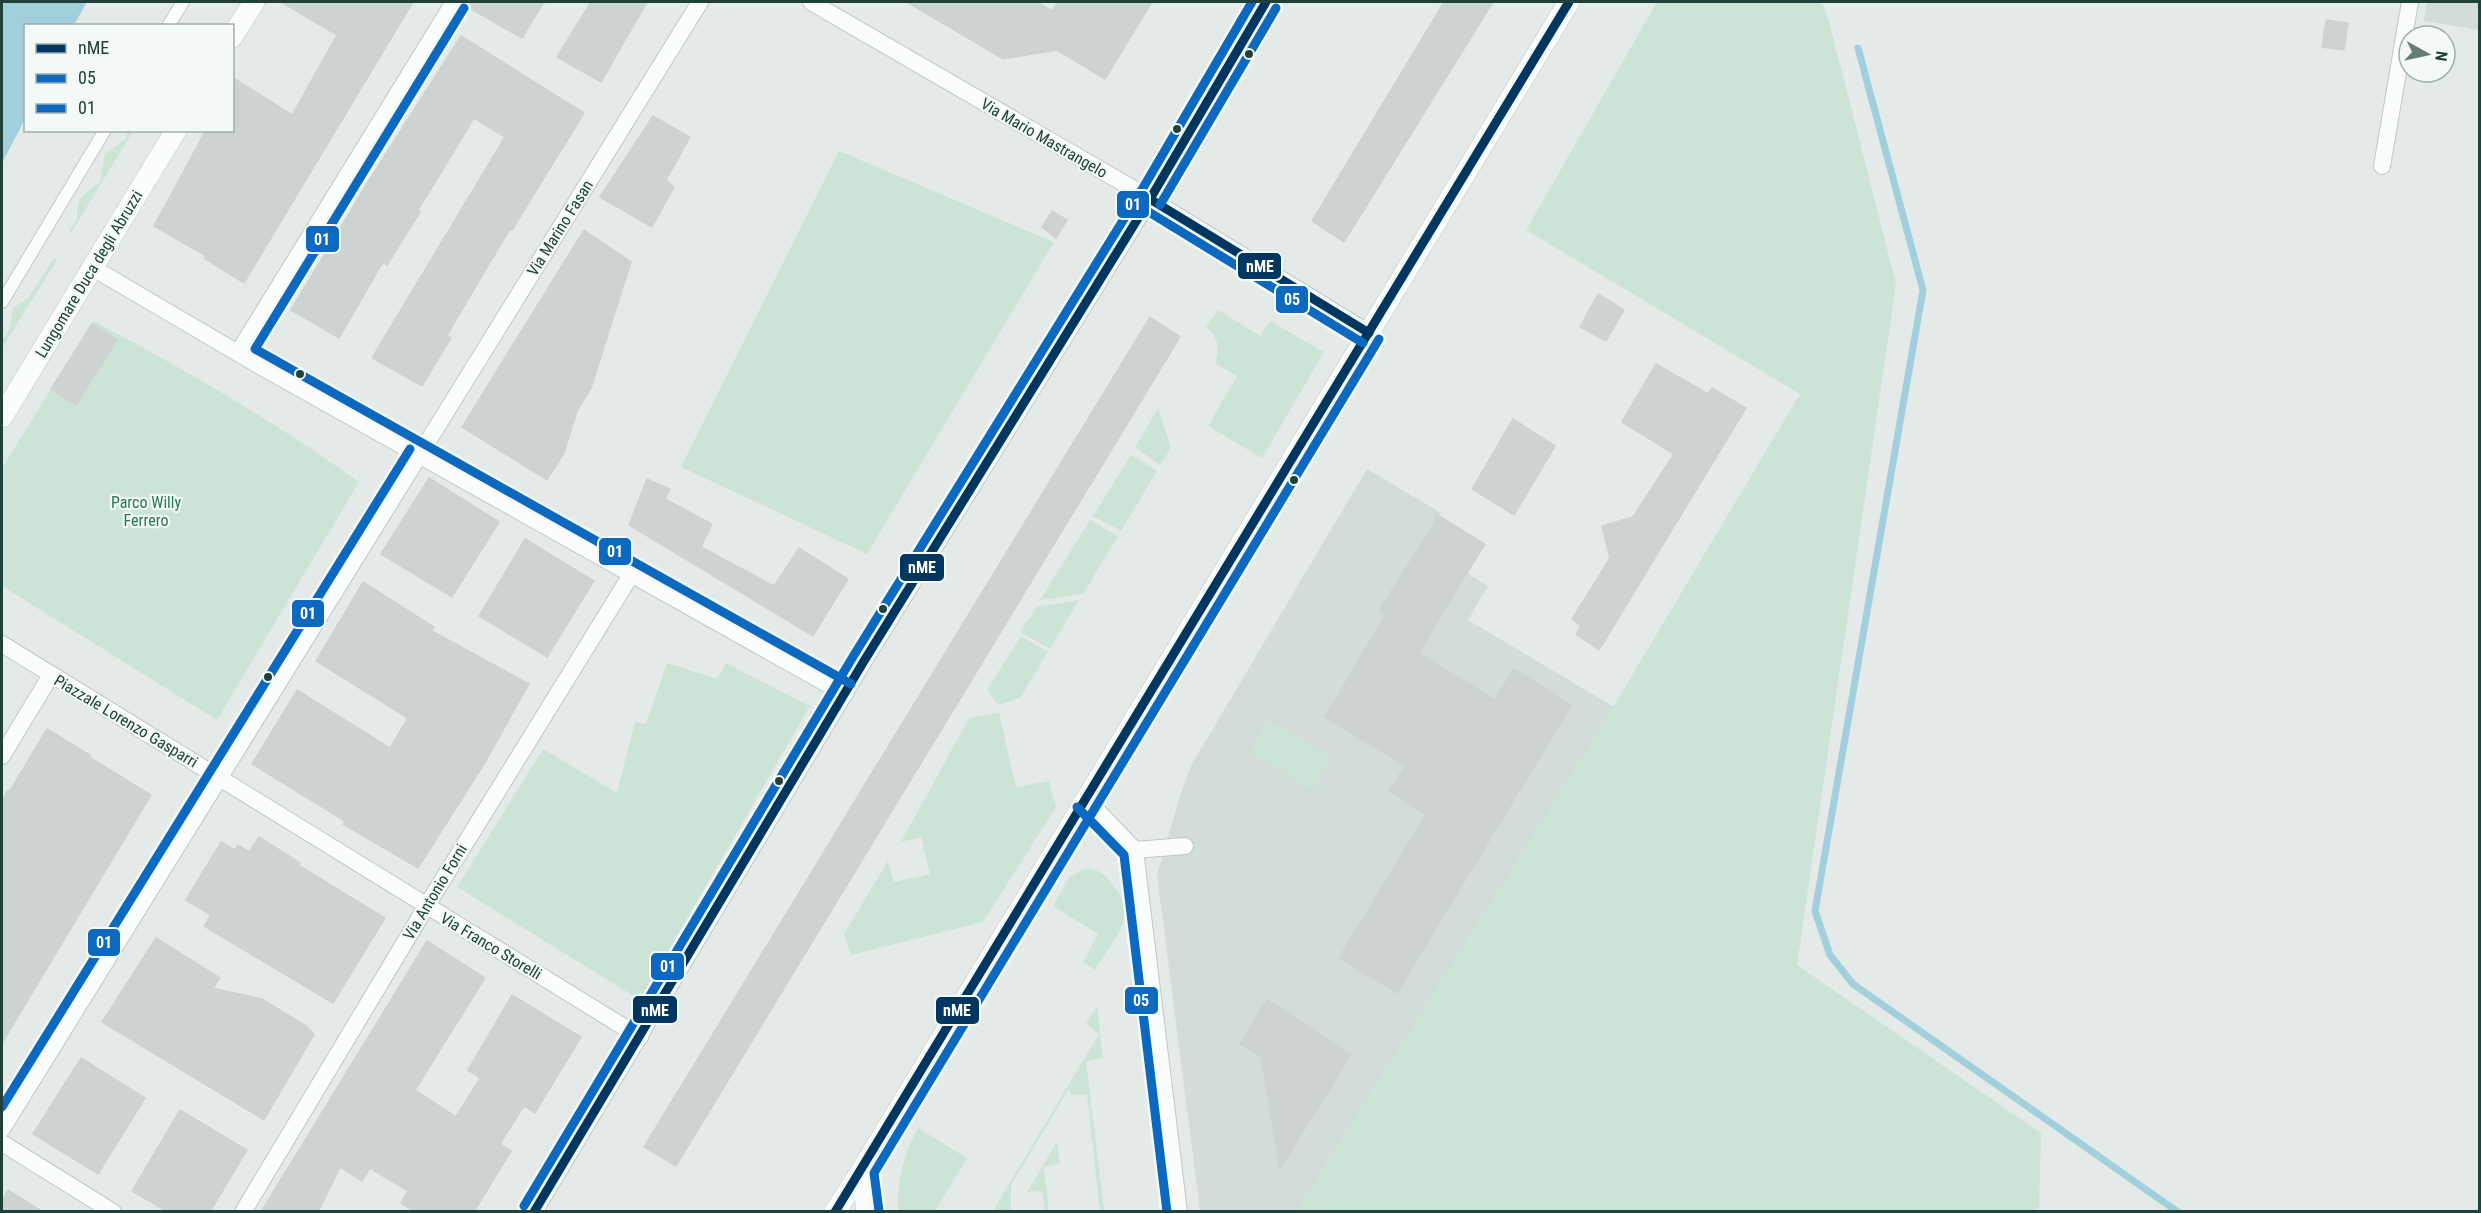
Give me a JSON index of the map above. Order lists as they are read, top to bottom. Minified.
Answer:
{"streets":{"street":["Via Mario Mastrangelo","Via Marino Fasan","Lungomare Duca degli Abruzzi","Piazzale Lorenzo Gasparri","Via Antonio Forni","Via Franco Storelli"]},"crossings":[["Piazzale Lorenzo Gasparri","Via Franco Storelli"],["Via Antonio Forni","Via Franco Storelli"]],"parks":["Parco Willy Ferrero"],"lines":["transit line nME","transit line 01","transit line 05"],"legend":["nME","05","01"],"north":"right"}
